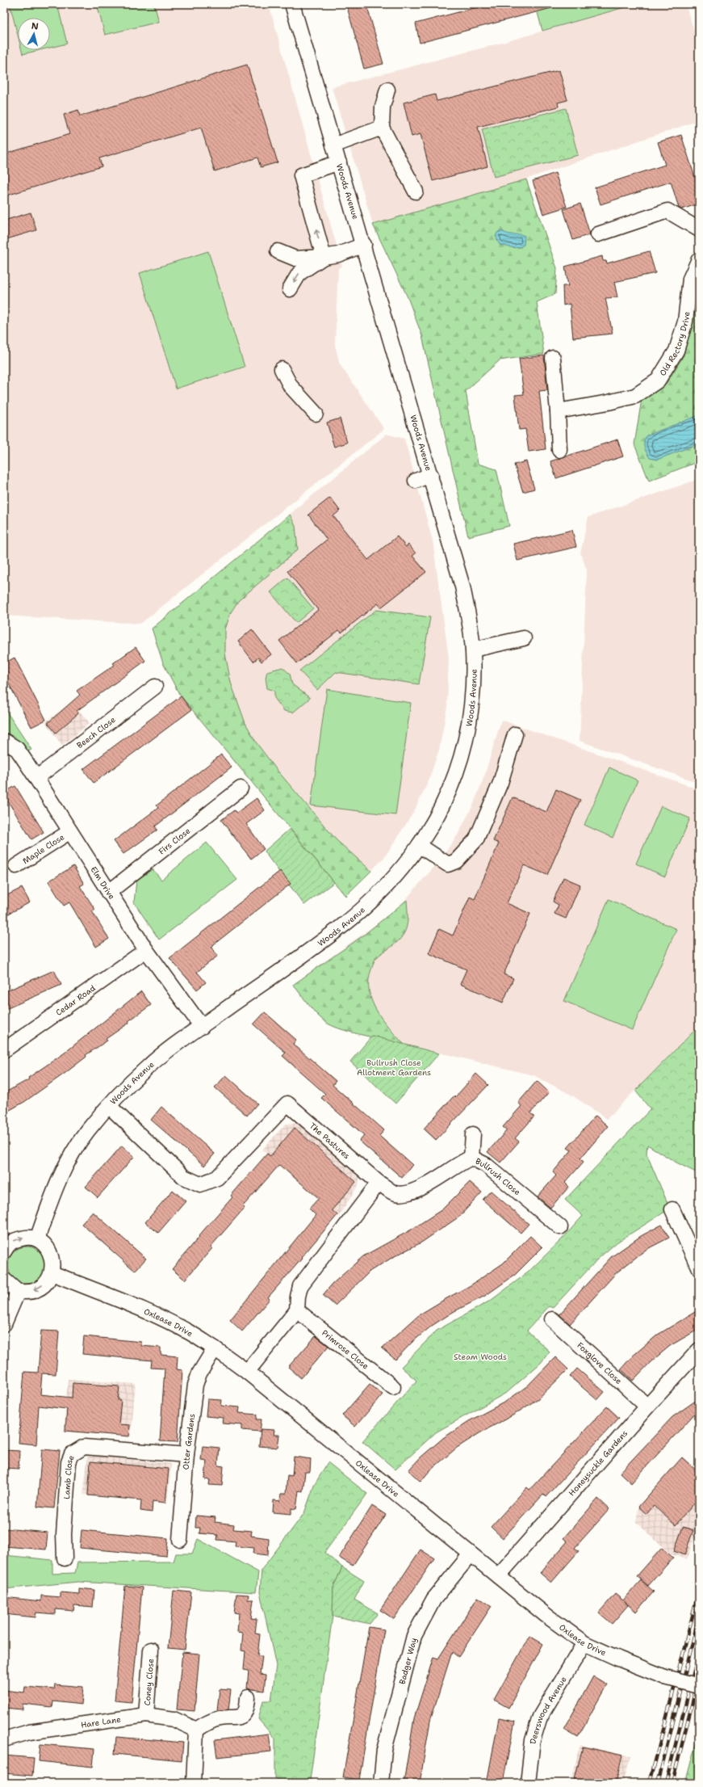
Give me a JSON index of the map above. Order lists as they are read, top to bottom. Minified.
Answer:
{"streets":{"street":["Woods Avenue","Old Rectory Drive","Beech Close","Firs Close","Maple Close","Elm Drive","Cedar Road","The Pastures","Bullrush Close","Oxlease Drive","Primrose Close","Foxglove Close","Otter Gardens","Honeysuckle Gardens","Lamb Close","Badger Way","Coney Close","Deerswood Avenue","Hare Lane"]},"crossings":[["Woods Avenue","Elm Drive"],["Woods Avenue","The Pastures"],["Beech Close","Elm Drive"],["Firs Close","Elm Drive"],["Maple Close","Elm Drive"],["Elm Drive","Cedar Road"],["The Pastures","Bullrush Close"],["Oxlease Drive","Otter Gardens"],["Oxlease Drive","Honeysuckle Gardens"],["Oxlease Drive","Badger Way"],["Oxlease Drive","Deerswood Avenue"],["Foxglove Close","Honeysuckle Gardens"],["Otter Gardens","Lamb Close"],["Coney Close","Hare Lane"]],"parks":["Bullrush Close Allotment Gardens","Steam Woods"],"north":"top"}
